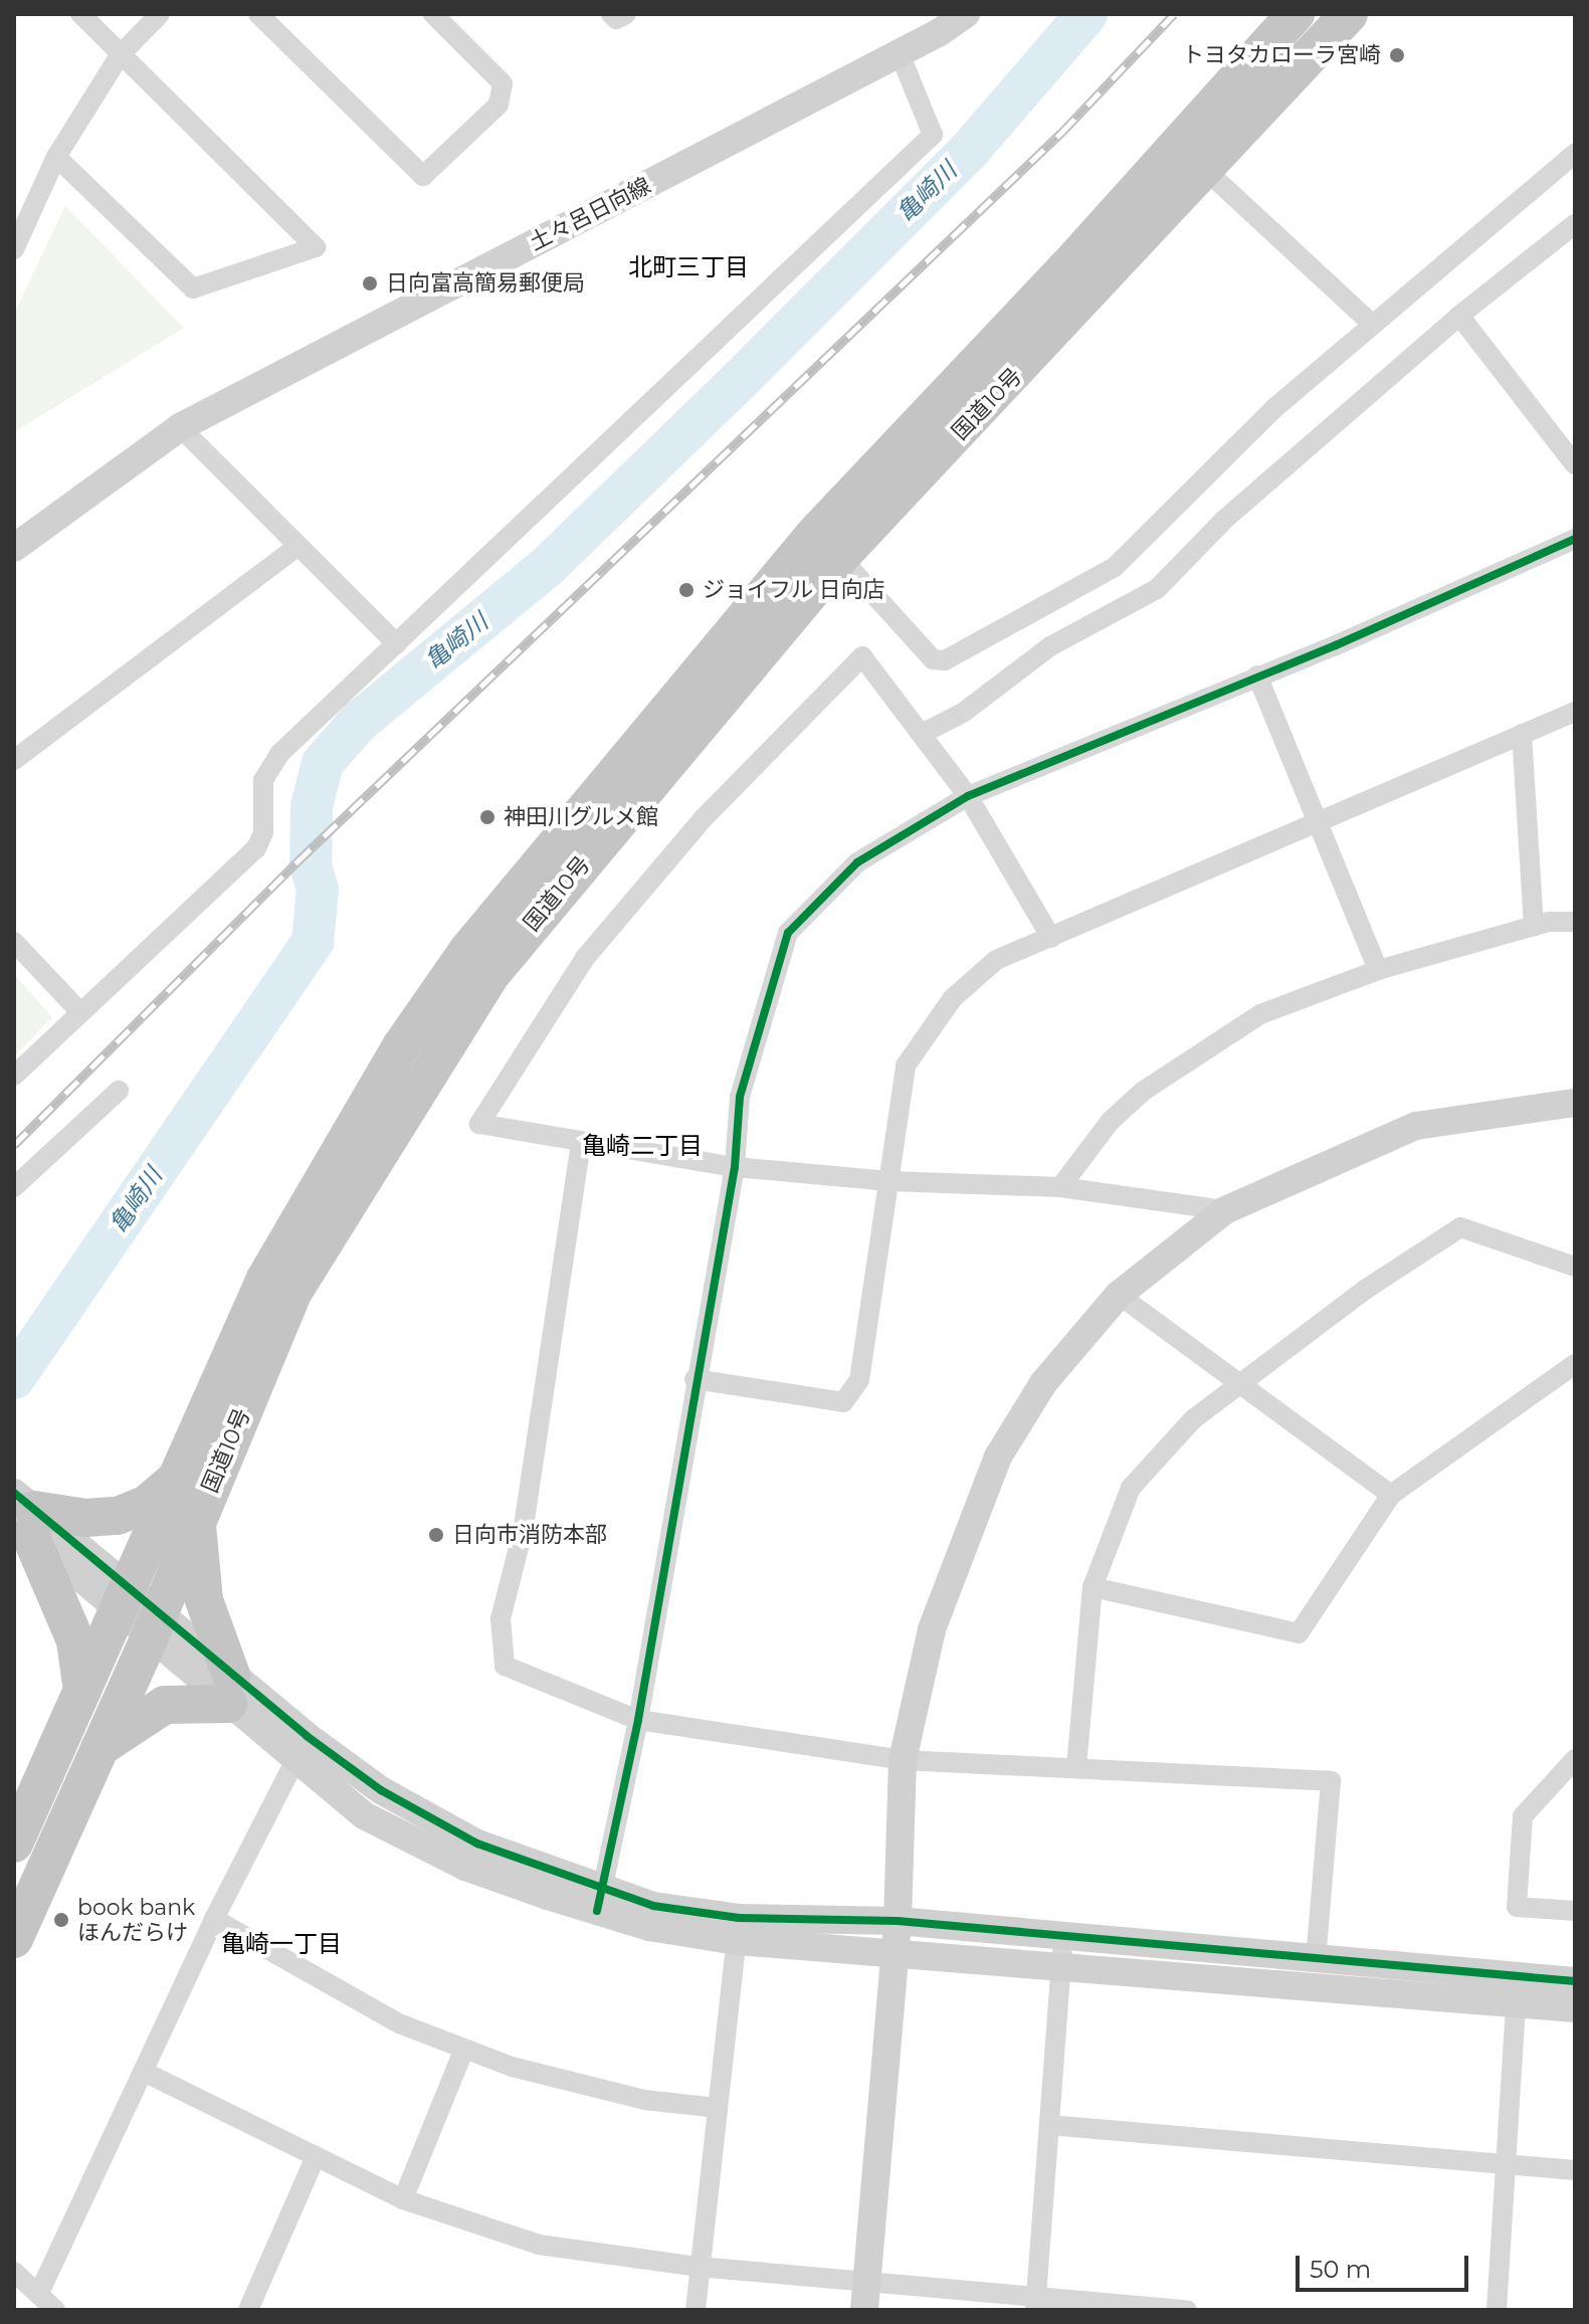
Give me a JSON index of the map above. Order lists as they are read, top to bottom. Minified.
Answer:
{"streets":{"highway":["国道10号"],"street":["土々呂日向線"]},"districts":["北町三丁目","亀崎二丁目","亀崎一丁目"],"water":["亀崎川"],"places":["トヨタカローラ宮崎","日向富高簡易郵便局","ジョイフル 日向店","神田川グルメ館","日向市消防本部","book bank ほんだらけ"],"scale_bar":"50 m"}
